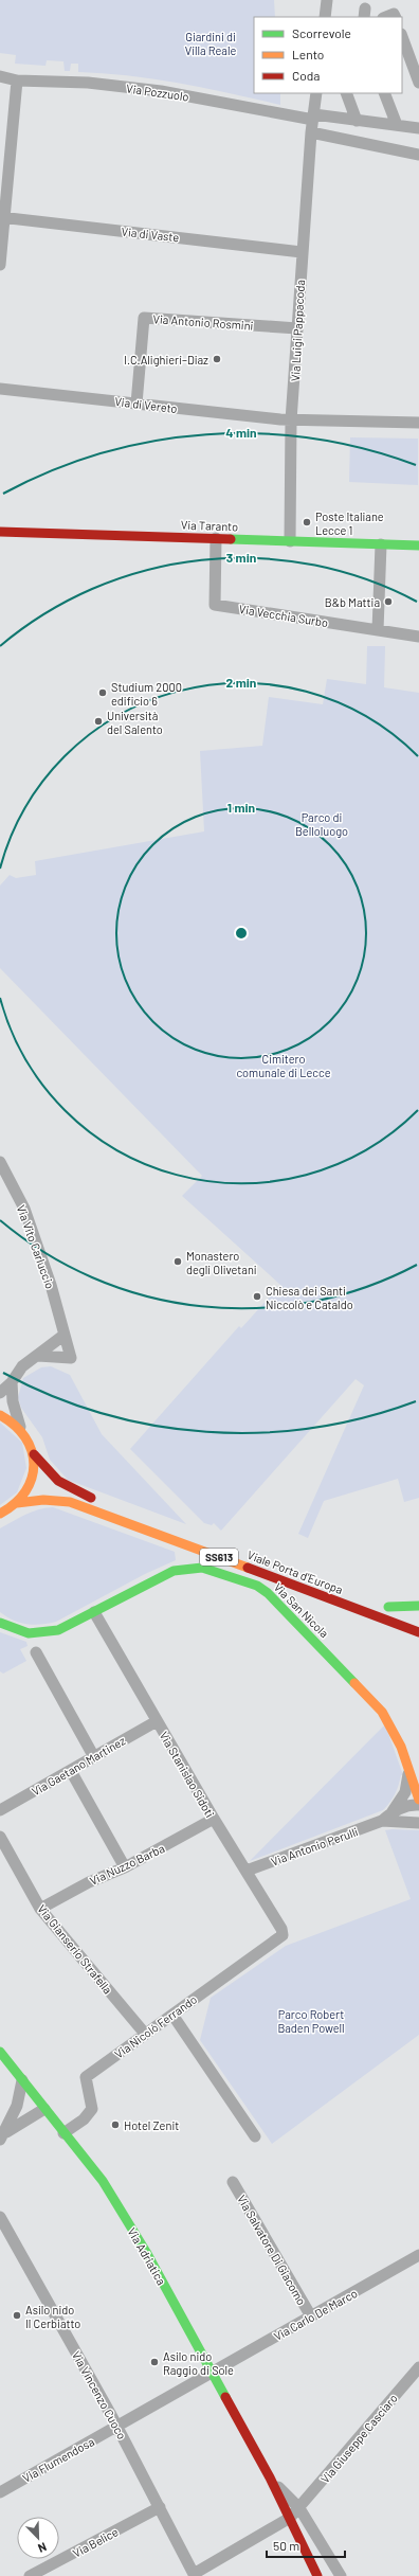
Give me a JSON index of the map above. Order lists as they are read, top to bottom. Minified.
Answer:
{"streets":{"main road":["Via Taranto","SS613","Viale Porta d'Europa","Via San Nicola","Via Adriatica"],"street":["Via Pozzuolo","Via di Vaste","Via Antonio Rosmini","Via Luigi Pappacoda","Via di Vereto","Via Vecchia Surbo","Via Vito Carluccio","Via Gaetano Martinez","Via Stanislao Sidoti","Via Antonio Perulli","Via Nuzzo Barba","Via Gianserio Strafella","Via Nicolò Ferrando","Via Salvatore Di Giacomo","Via Carlo De Marco","Via Vincenzo Cuoco","Via Giuseppe Casciaro","Via Flumendosa","Via Belice"]},"crossings":[["Via Pozzuolo","Via Luigi Pappacoda"],["Via di Vaste","Via Luigi Pappacoda"],["Via Antonio Rosmini","Via Luigi Pappacoda"],["Via Antonio Rosmini","Via di Vereto"],["Via Luigi Pappacoda","Via di Vereto"],["Via Luigi Pappacoda","Via Taranto"],["Via Taranto","Via Vecchia Surbo"],["Via San Nicola","Via Stanislao Sidoti"],["Via San Nicola","Via Antonio Perulli"],["Via Gaetano Martinez","Via Stanislao Sidoti"],["Via Stanislao Sidoti","Via Antonio Perulli"],["Via Stanislao Sidoti","Via Nuzzo Barba"],["Via Stanislao Sidoti","Via Nicolò Ferrando"],["Via Nuzzo Barba","Via Gianserio Strafella"],["Via Gianserio Strafella","Via Nicolò Ferrando"],["Via Nicolò Ferrando","Via Adriatica"],["Via Salvatore Di Giacomo","Via Carlo De Marco"],["Via Adriatica","Via Carlo De Marco"],["Via Adriatica","Via Giuseppe Casciaro"],["Via Carlo De Marco","Via Vincenzo Cuoco"],["Via Carlo De Marco","Via Flumendosa"],["Via Vincenzo Cuoco","Via Giuseppe Casciaro"],["Via Vincenzo Cuoco","Via Flumendosa"],["Via Vincenzo Cuoco","Via Belice"]],"parks":["Giardini di Villa Reale","Parco di Belloluogo","Cimitero comunale di Lecce","Parco Robert Baden Powell"],"places":["I.C.Alighieri–Diaz","Poste Italiane Lecce 1","B&b Mattia","Studium 2000 edificio 6","Università del Salento","Monastero degli Olivetani","Chiesa dei Santi Niccolò e Cataldo","Hotel Zenit","Asilo nido Il Cerbiatto","Asilo nido Raggio di Sole"],"legend":["Scorrevole","Lento","Coda"],"scale_bar":"50 m","north":"bottom right","rings":["4 min","3 min","2 min","1 min"]}
